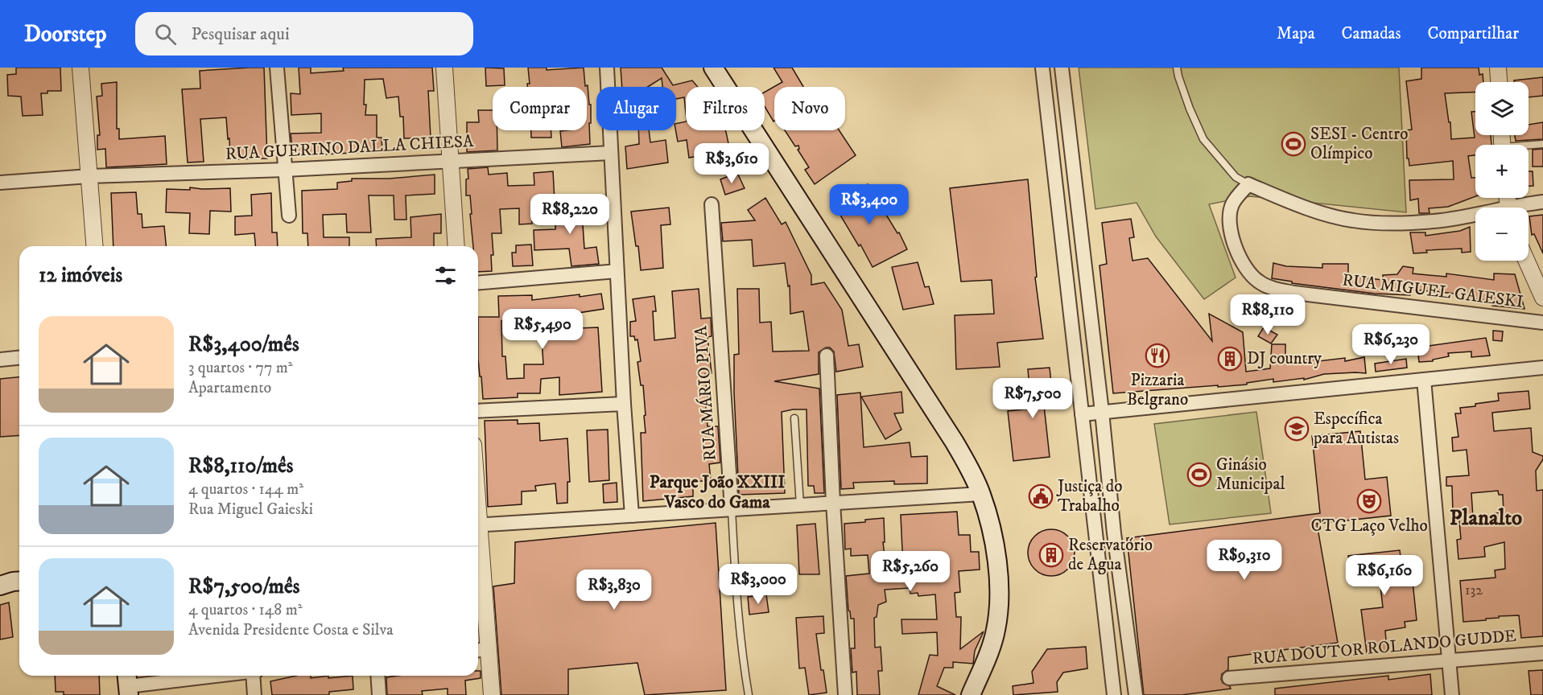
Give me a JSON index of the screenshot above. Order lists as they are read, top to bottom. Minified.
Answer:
{"streets":{"street":["RUA GUERINO DALLA CHIESA","RUA MIGUEL GAIESKI","RUA MÁRIO PIVA","RUA DOUTOR ROLANDO GUDDE"]},"districts":["Parque João XXIII Vasco do Gama","Planalto"],"places":{"sports":["SESI - Centro Olímpico","Ginásio Municipal"],"restaurant":["Pizzaria Belgrano"],"building":["DJ country","Reservatório de Agua"],"school or university":["Específica para Autistas"],"public building":["Justiça do Trabalho"],"theatre":["CTG Laço Velho"]},"house_numbers":["132"],"page":{"header":"Doorstep","search":"Pesquisar aqui","nav":["Mapa","Camadas","Compartilhar"],"map_buttons":["+","−"],"chip":["Comprar","Alugar","Filtros","Novo"],"price":["R$3,610","R$3,400","R$8,220","R$8,110","R$5,490","R$6,230","R$7,500","R$9,310","R$5,260","R$6,160","R$3,000","R$3,830"],"heading":"12 imóveis","list":[{"name":"R$3,400/mês","note":"3 quartos · 77 m² · Apartamento"},{"name":"R$8,110/mês","note":"4 quartos · 144 m² · Rua Miguel Gaieski"},{"name":"R$7,500/mês","note":"4 quartos · 148 m² · Avenida Presidente Costa e Silva"}]}}
